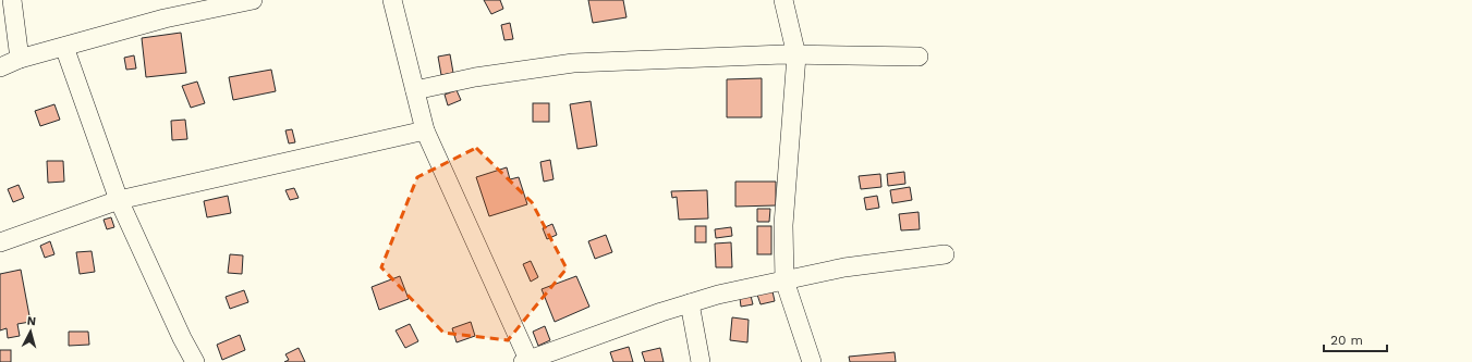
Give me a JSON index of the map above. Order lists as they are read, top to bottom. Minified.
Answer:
{"scale_bar":"20 m","north":"top"}
